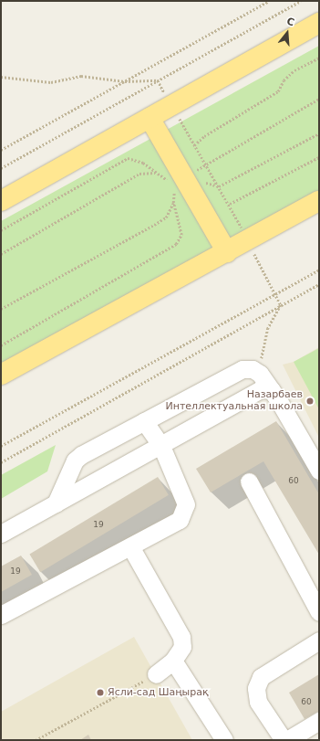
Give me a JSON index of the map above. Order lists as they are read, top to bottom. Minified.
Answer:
{"places":["Назарбаев Интеллектуальная школа","Ясли-сад Шаңырақ"],"house_numbers":["60","19","19","60"],"north":"top"}
